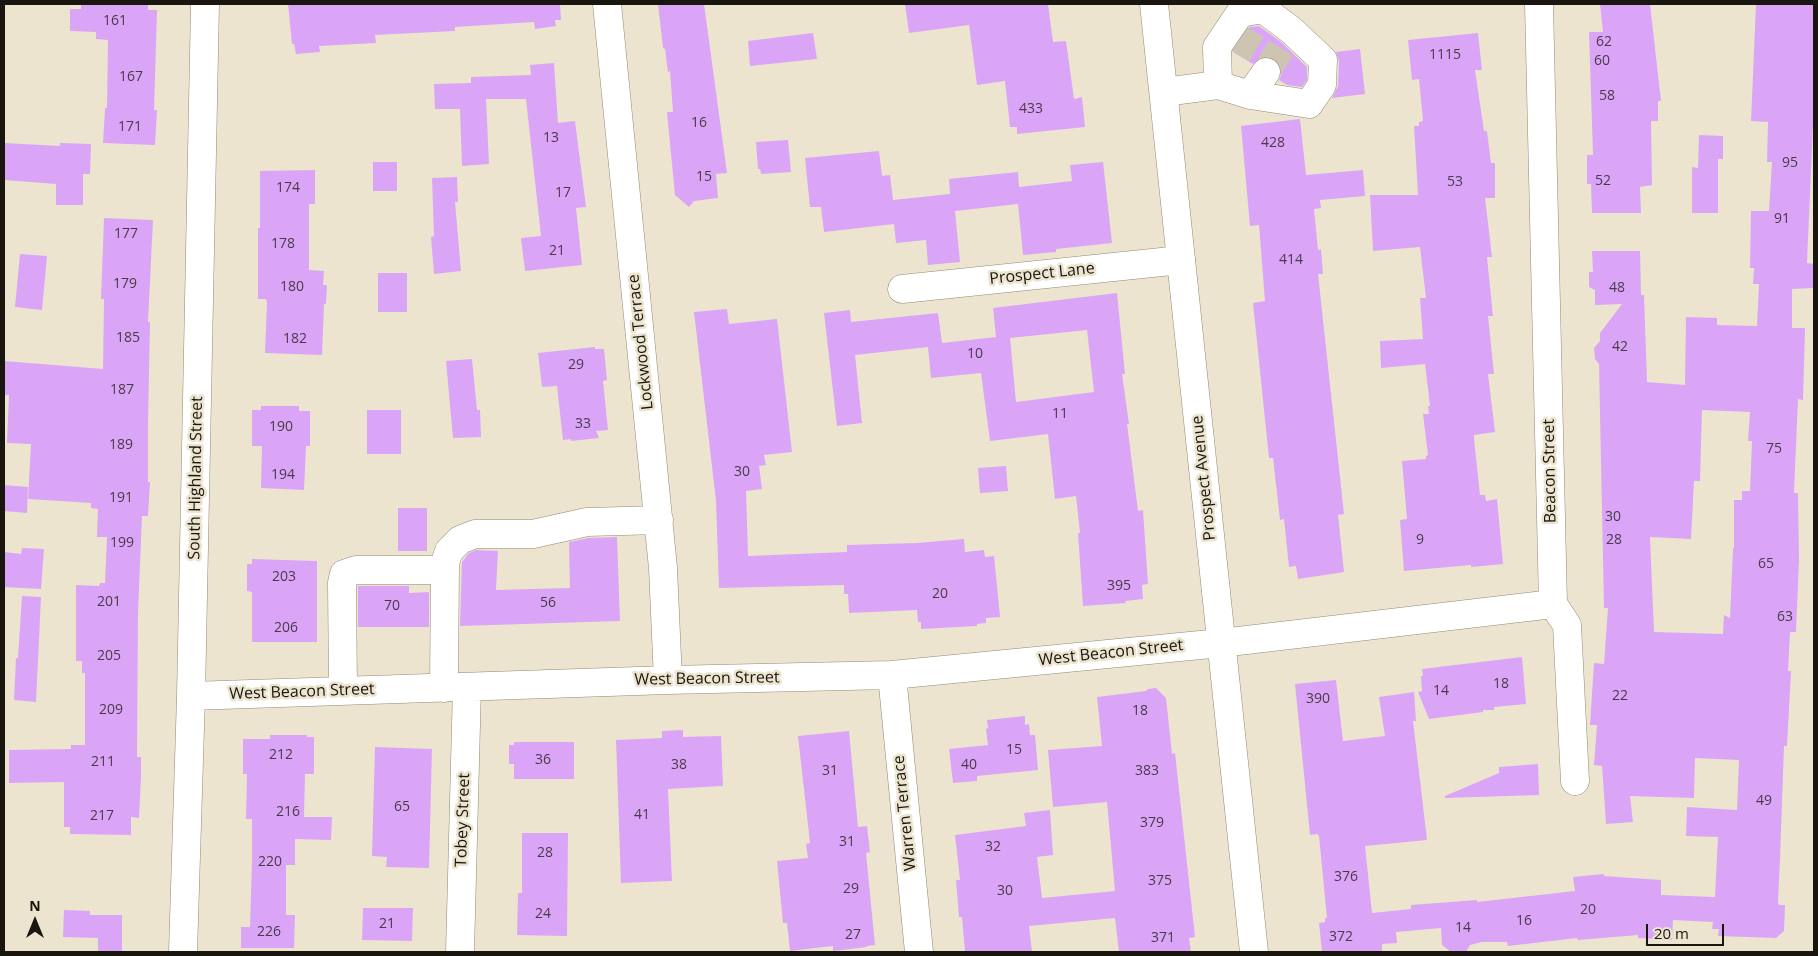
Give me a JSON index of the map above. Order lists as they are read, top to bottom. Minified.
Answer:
{"streets":{"street":["Prospect Lane","Lockwood Terrace","Beacon Street","South Highland Street","Prospect Avenue","West Beacon Street","Warren Terrace","Tobey Street"]},"crossings":[["Prospect Lane","Prospect Avenue"],["Lockwood Terrace","West Beacon Street"],["Lockwood Terrace","Tobey Street"],["South Highland Street","West Beacon Street"],["Prospect Avenue","West Beacon Street"],["West Beacon Street","Warren Terrace"],["West Beacon Street","Tobey Street"]],"house_numbers":["161","62","1115","60","167","58","433","16","171","13","428","95","15","52","53","174","17","91","177","178","21","414","179","180","48","185","182","42","10","29","187","11","33","190","189","75","30","194","191","30","9","28","199","65","203","395","20","201","56","70","63","206","205","18","14","22","390","209","18","15","212","36","211","38","40","31","383","49","65","216","41","217","379","31","32","28","220","376","375","29","30","20","24","16","21","14","226","27","372","371"],"scale_bar":"20 m","north":"top"}
